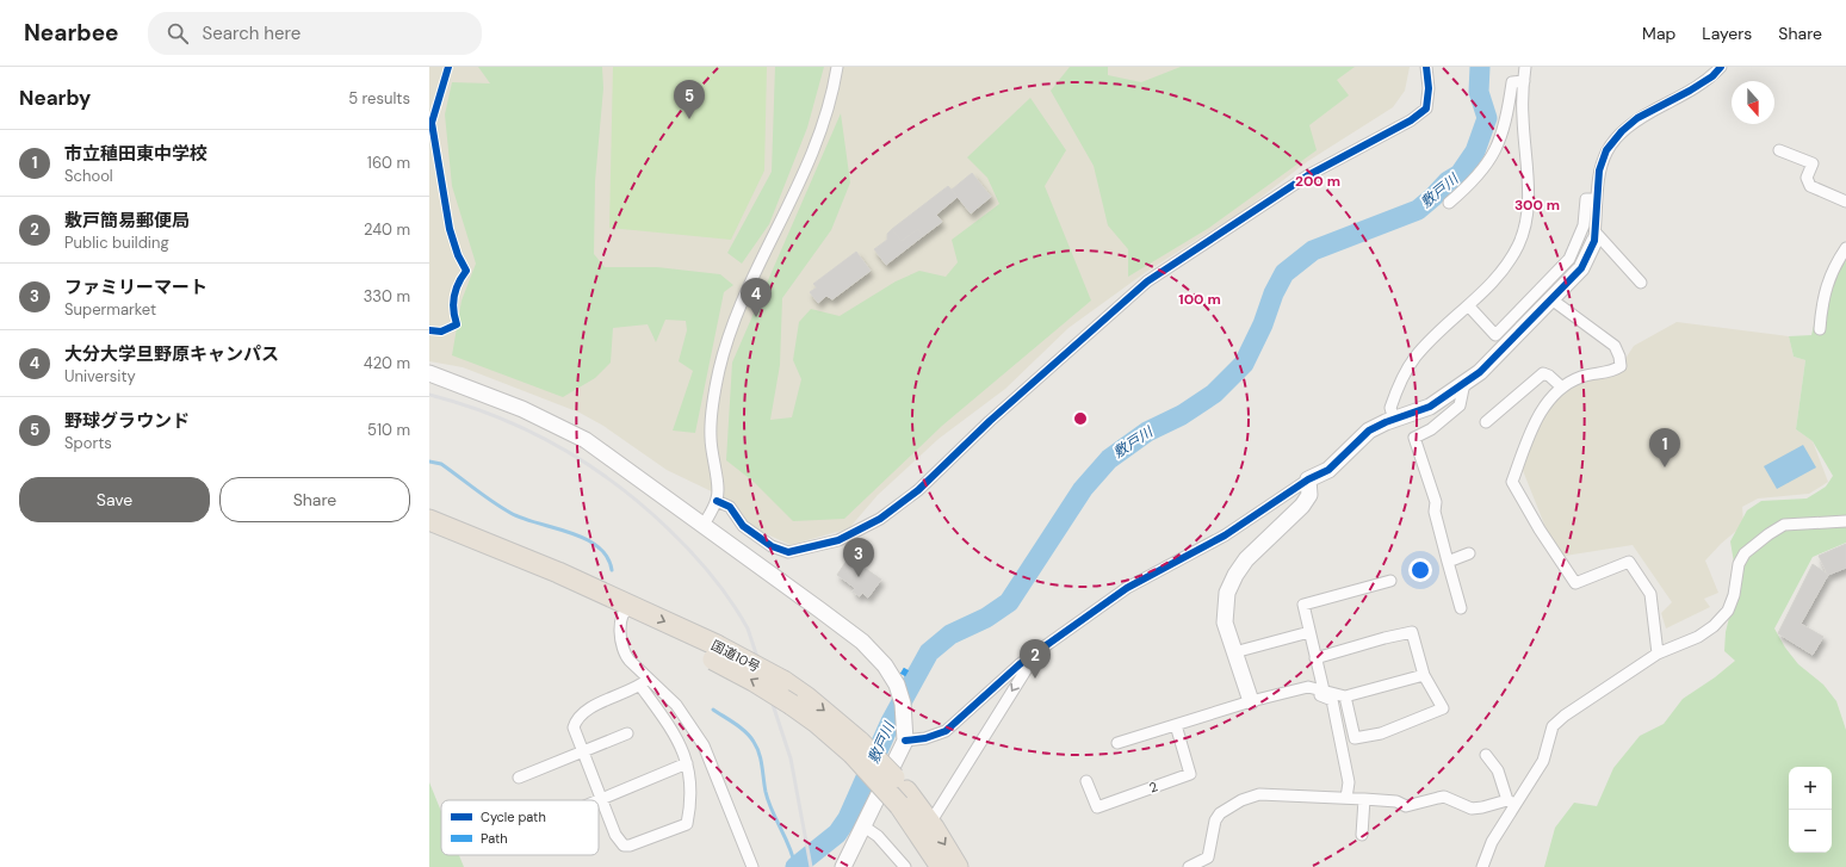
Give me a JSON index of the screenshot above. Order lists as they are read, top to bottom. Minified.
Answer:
{"streets":{"highway":["国道10号"],"street":["2"]},"water":["敷戸川"],"legend":["Cycle path","Path"],"north":"bottom","page":{"header":"Nearbee","search":"Search here","nav":["Map","Layers","Share"],"heading":["Nearby","5 results"],"pins":["5","4","1","3","2"],"list":[{"mark":"1","name":"市立稙田東中学校","note":"School","value":"160 m"},{"mark":"2","name":"敷戸簡易郵便局","note":"Public building","value":"240 m"},{"mark":"3","name":"ファミリーマート","note":"Supermarket","value":"330 m"},{"mark":"4","name":"大分大学旦野原キャンパス","note":"University","value":"420 m"},{"mark":"5","name":"野球グラウンド","note":"Sports","value":"510 m"}],"buttons":["Save","Share"],"map_buttons":["+","−"]},"rings":["200 m","300 m","100 m"]}
